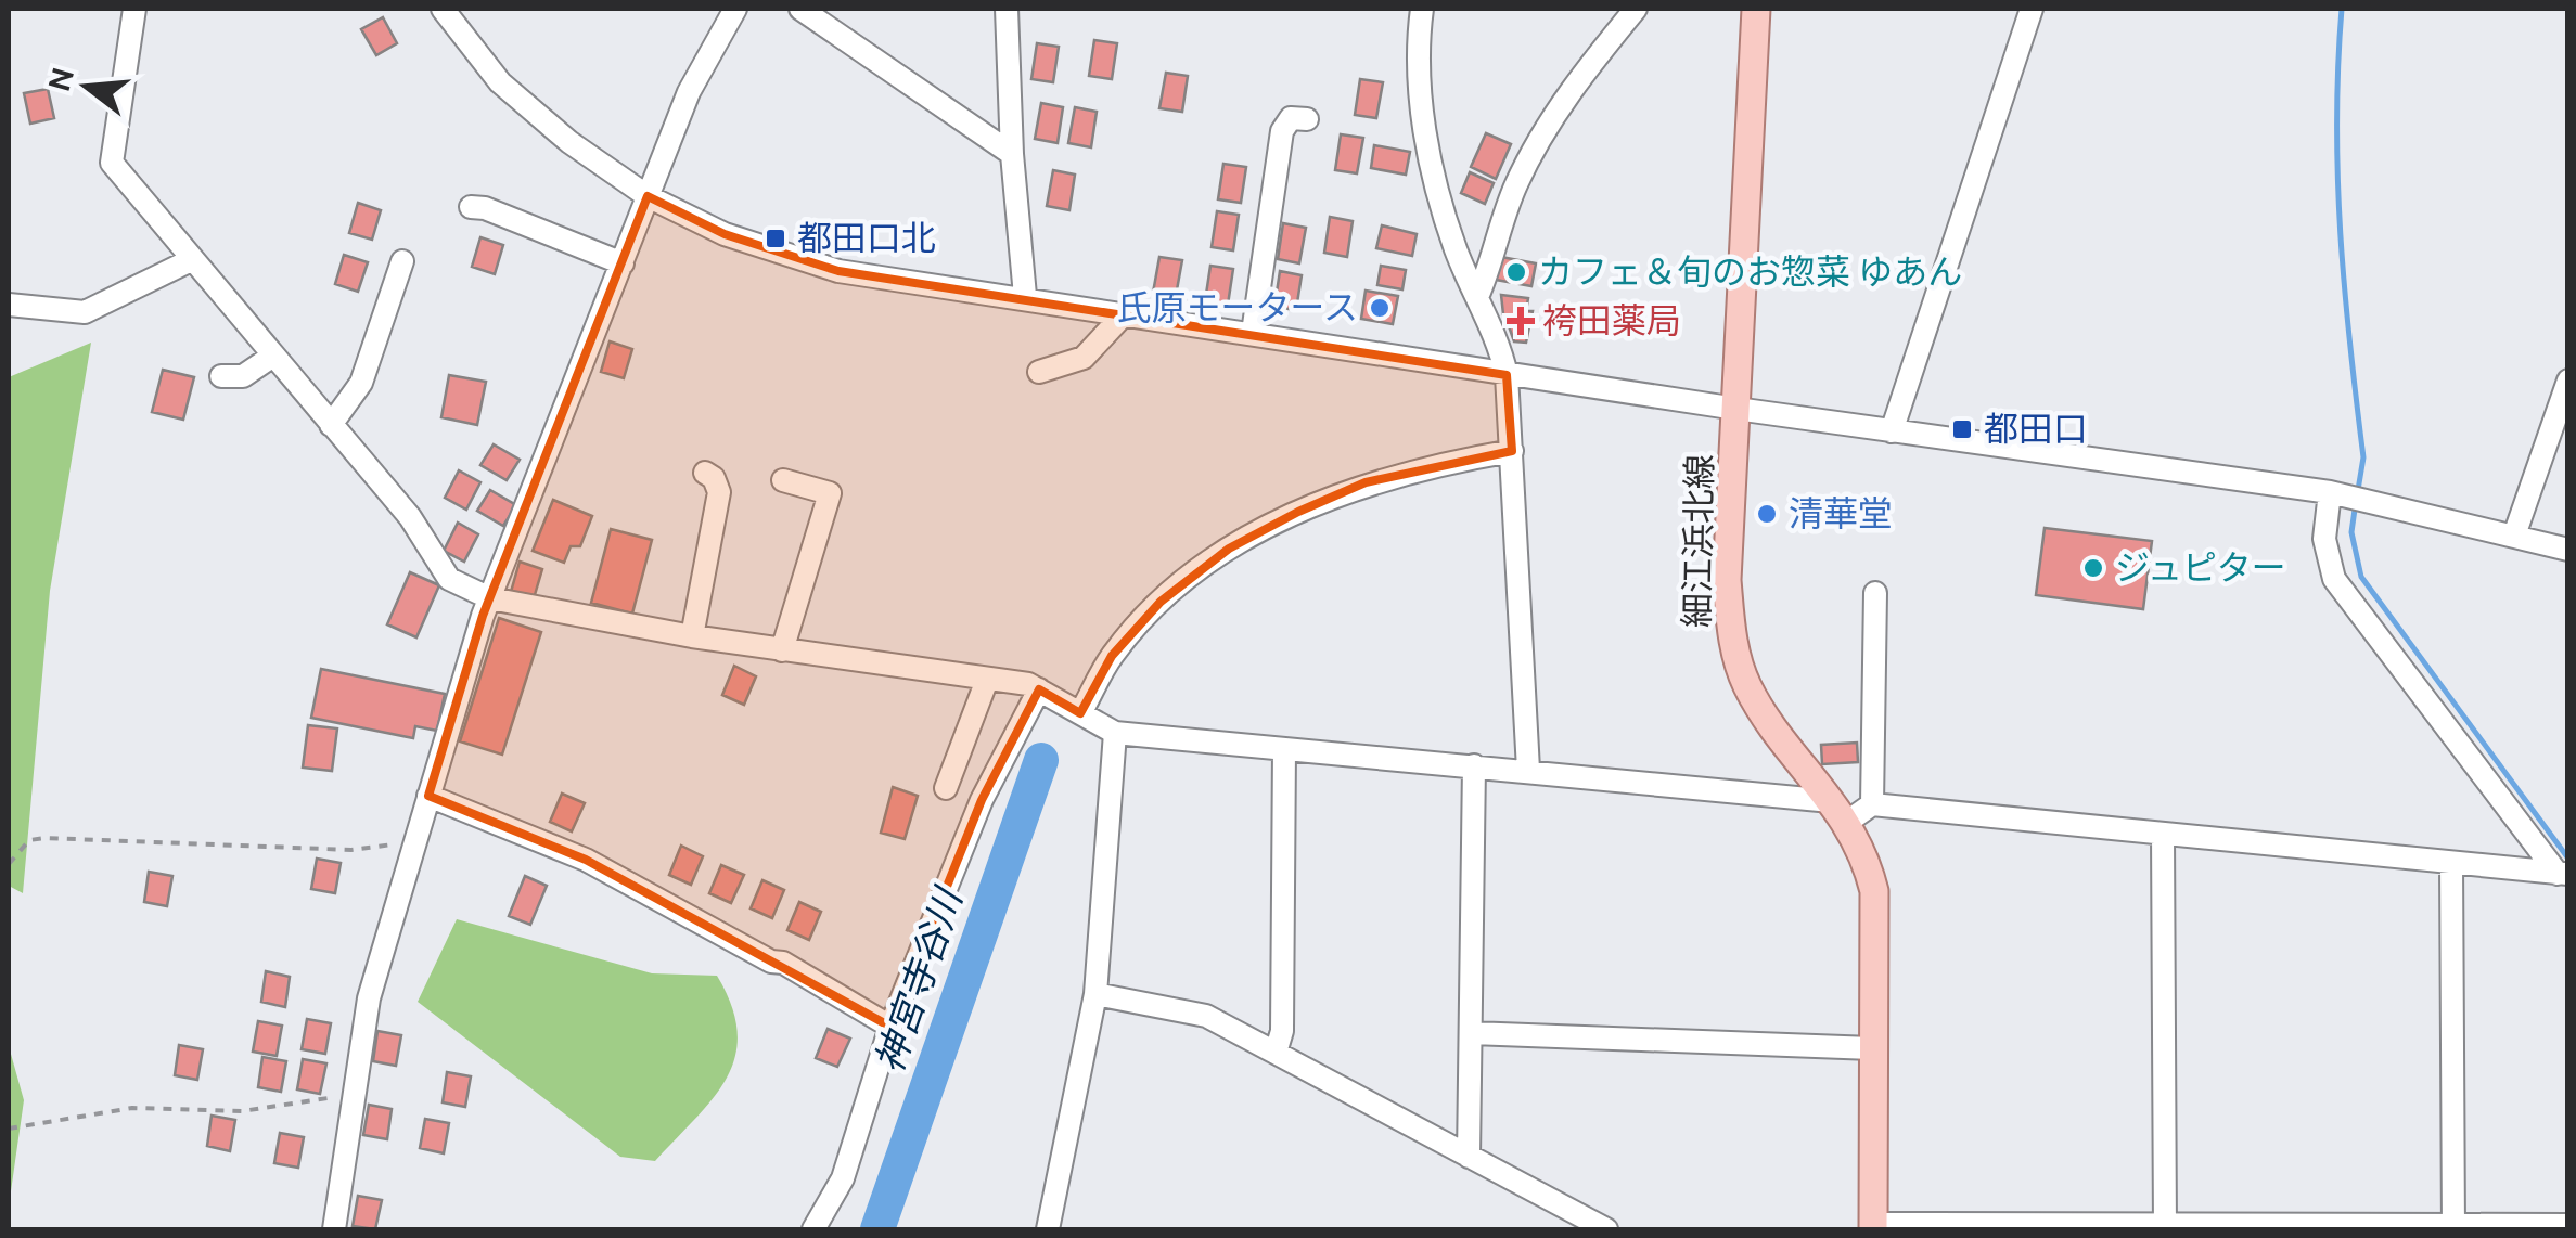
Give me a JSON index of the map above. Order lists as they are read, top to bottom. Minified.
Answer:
{"streets":{"main road":["細江浜北線"]},"water":["神宮寺谷川"],"places":{"transit":["都田口北","都田口"],"other":["カフェ＆旬のお惣菜 ゆあん","氏原モータース","清華堂","ジュピター"],"health":["袴田薬局"]},"north":"left"}
